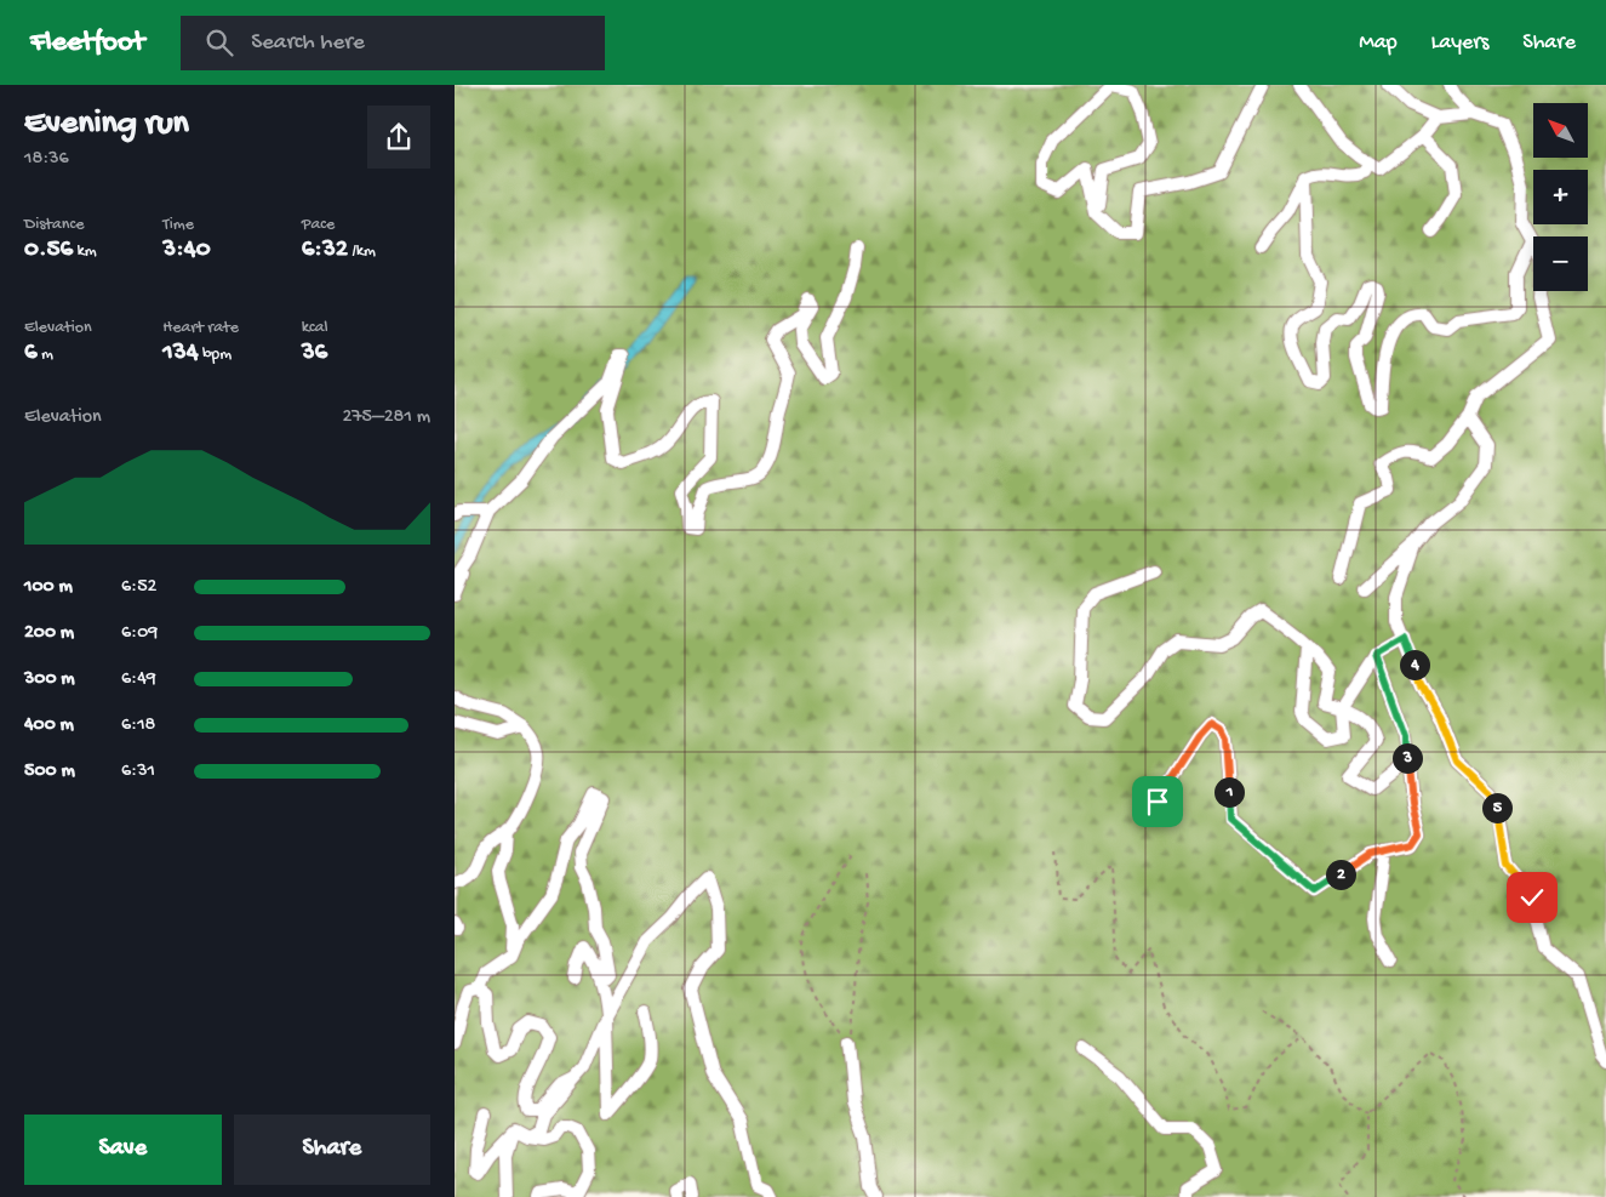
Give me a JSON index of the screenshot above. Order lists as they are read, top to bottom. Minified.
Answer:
{"north":"top left","page":{"header":"Fleetfoot","search":"Search here","nav":["Map","Layers","Share"],"heading":["Evening run","18:36"],"map_buttons":["+","−"],"stats":[["Distance","0.56 km"],["Time","3:40"],["Pace","6:32 /km"],["Elevation","6 m"],["Heart rate","134 bpm"],["kcal","36"]],"chart":["Elevation","275–281 m"],"list":[{"name":"100 m","note":"6:52"},{"name":"200 m","note":"6:09"},{"name":"300 m","note":"6:49"},{"name":"400 m","note":"6:18"},{"name":"500 m","note":"6:31"}],"pins":["4","3","1","5","2"],"buttons":["Save","Share"]}}
